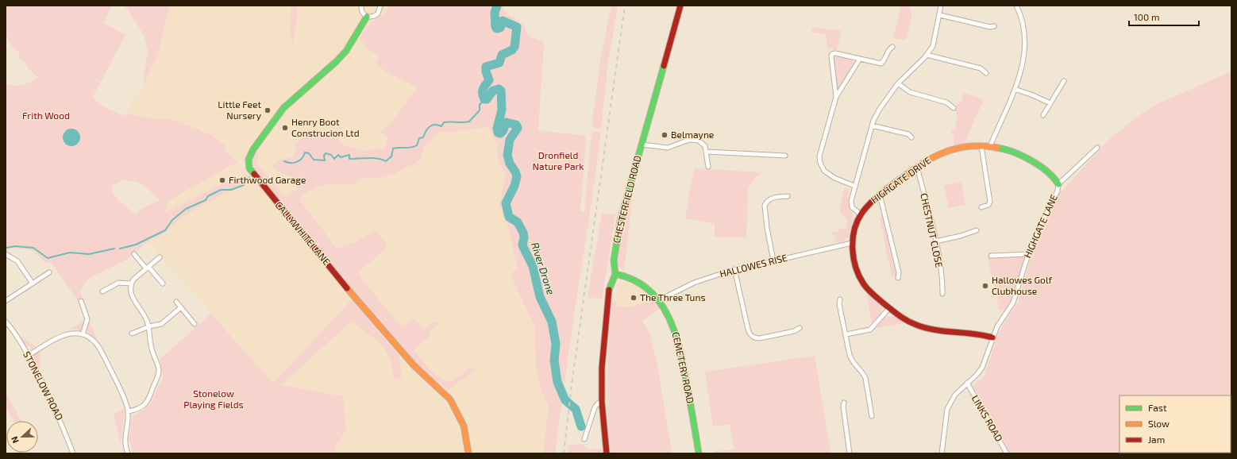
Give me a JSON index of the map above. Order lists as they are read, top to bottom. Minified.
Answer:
{"streets":{"street":["HIGHGATE DRIVE","CHESTERFIELD ROAD","HIGHGATE LANE","CHESTNUT CLOSE","CALLYWHITE LANE","HALLOWES RISE","CEMETERY ROAD","STONELOW ROAD","LINKS ROAD"]},"crossings":[["HIGHGATE DRIVE","HIGHGATE LANE"],["HIGHGATE DRIVE","CHESTNUT CLOSE"],["HIGHGATE DRIVE","HALLOWES RISE"],["CHESTERFIELD ROAD","CEMETERY ROAD"],["HIGHGATE LANE","LINKS ROAD"],["HALLOWES RISE","CEMETERY ROAD"]],"water":["River Drone"],"parks":["Frith Wood","Dronfield Nature Park","Stonelow Playing Fields"],"places":["Little Feet Nursery","Henry Boot Construcion Ltd","Belmayne","Firthwood Garage","Hallowes Golf Clubhouse","The Three Tuns"],"legend":["Fast","Slow","Jam"],"scale_bar":"100 m","north":"left"}
